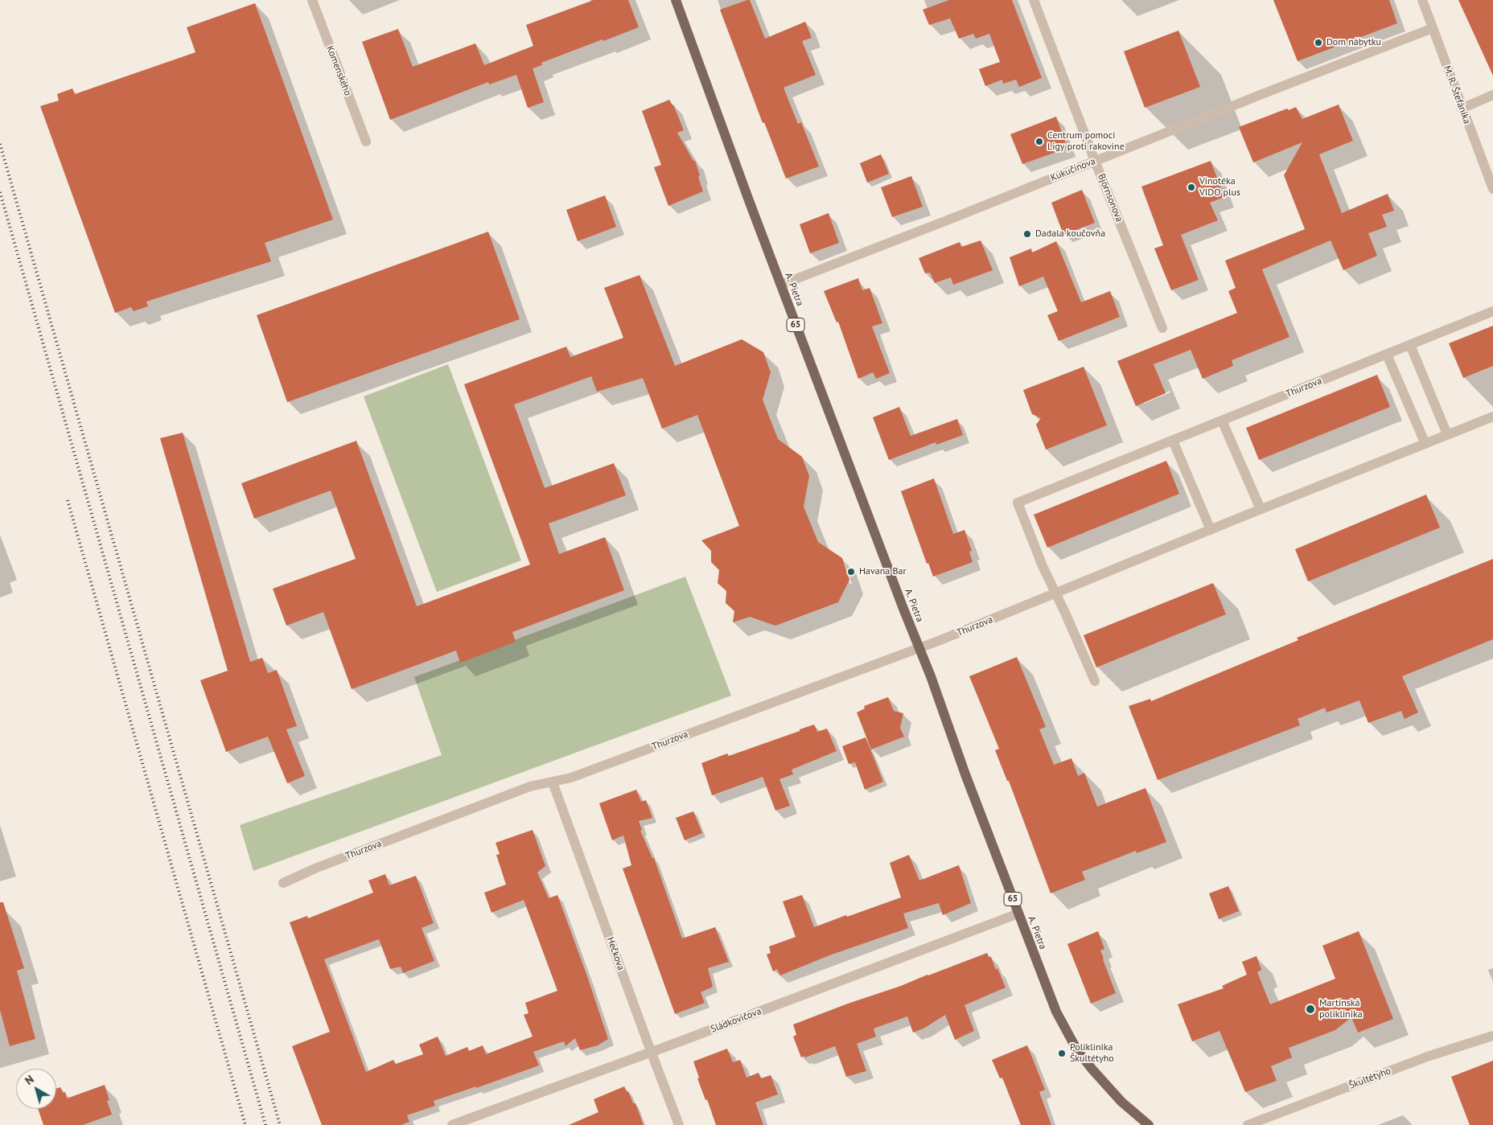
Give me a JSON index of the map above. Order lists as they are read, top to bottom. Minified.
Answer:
{"streets":{"main road":["A. Pietra","65"],"street":["Komenského","M. R. Štefánika","Kukučínova","Björnsonova","Thurzova","Hečkova","Sládkovičova","Škultétyho"]},"crossings":[["M. R. Štefánika","Kukučínova"],["Kukučínova","Björnsonova"],["Kukučínova","A. Pietra"],["A. Pietra","Thurzova"],["A. Pietra","Sládkovičova"],["Thurzova","Hečkova"],["Hečkova","Sládkovičova"]],"places":["Dom nábytku","Centrum pomoci Ligy proti rakovine","Vinotéka VIDO plus","Dadala koučovňa","Havana Bar","Martinská poliklinika","Poliklinika Škultétyho"],"north":"top left"}
